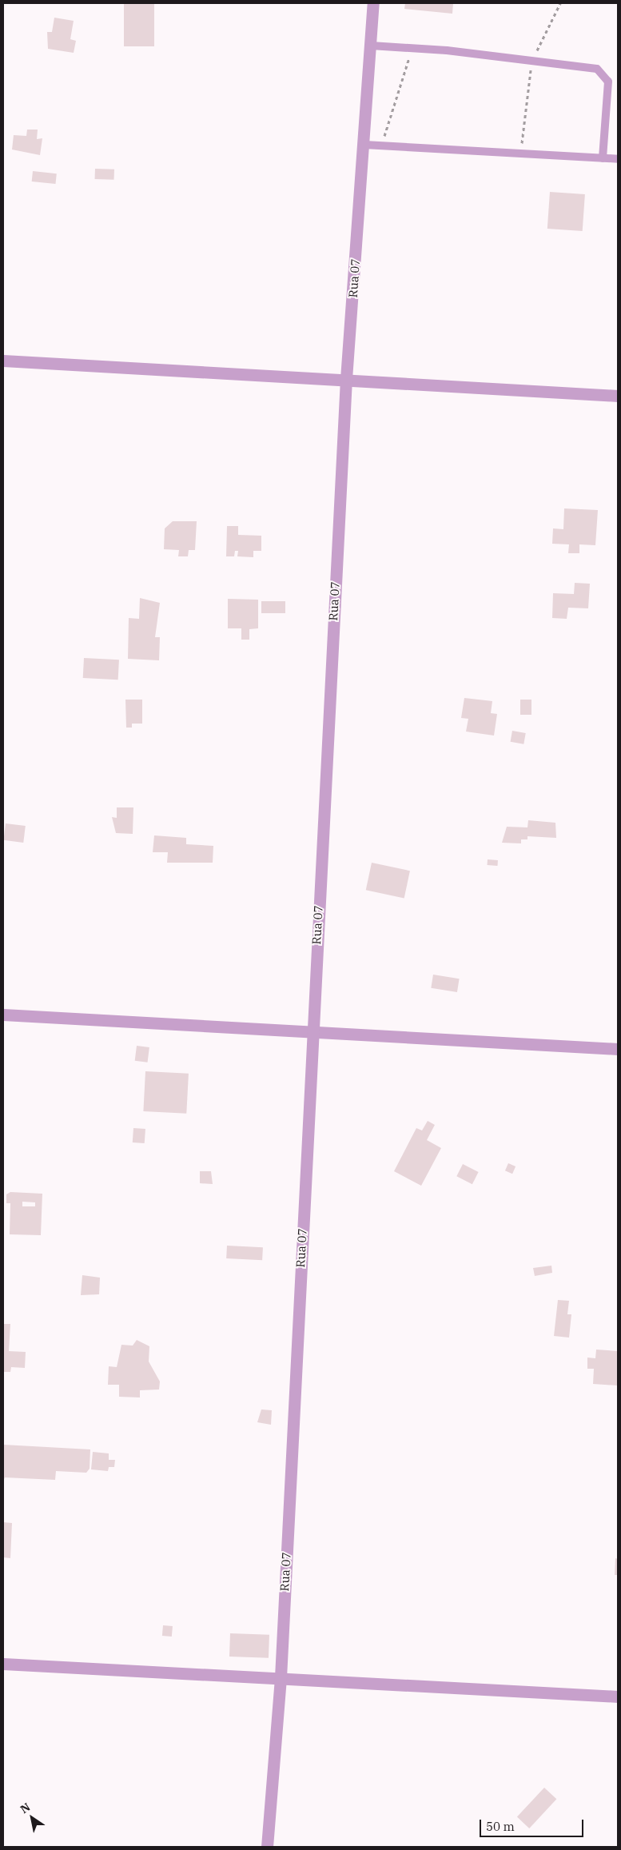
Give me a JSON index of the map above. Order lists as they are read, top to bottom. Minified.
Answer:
{"streets":{"street":["Rua 07"]},"scale_bar":"50 m","north":"top left"}
